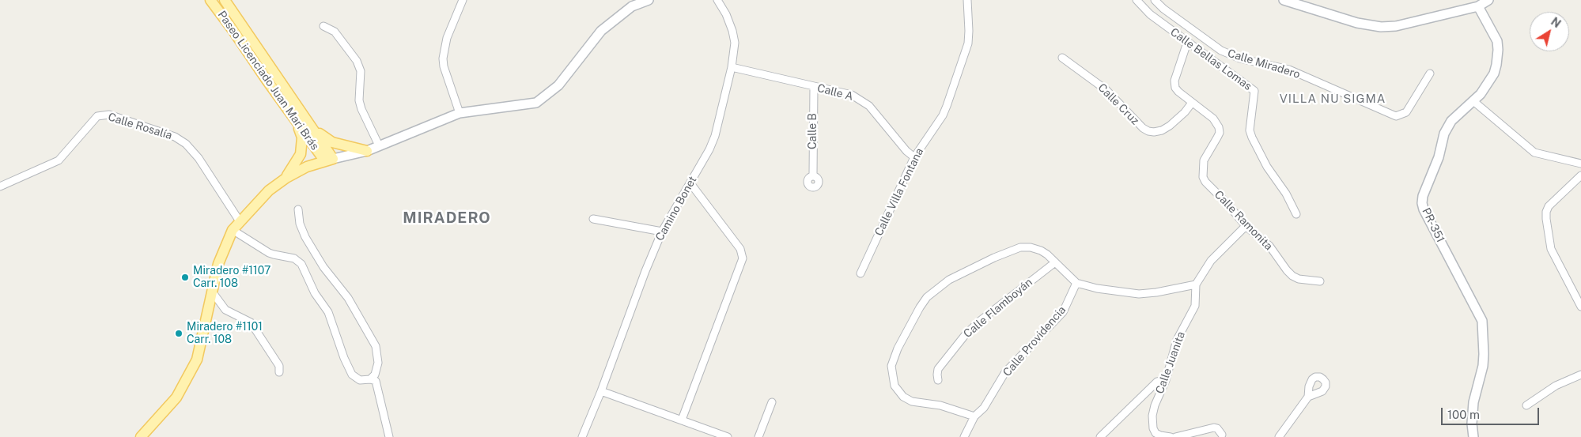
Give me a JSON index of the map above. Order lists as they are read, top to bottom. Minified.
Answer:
{"streets":{"main road":["Paseo Licenciado Juan Mari Brás","PR-351"],"street":["Calle Bellas Lomas","Calle Miradero","Calle A","Calle Cruz","Calle Rosalía","Calle B","Calle Villa Fontana","Camino Bonet","Calle Ramonita","Calle Flamboyán","Calle Providencia","Calle Juanita"]},"crossings":[["Calle Bellas Lomas","Calle Ramonita"],["Calle A","Calle B"],["Calle A","Calle Villa Fontana"],["Calle A","Camino Bonet"],["Calle Cruz","Calle Ramonita"]],"districts":["VILLA NU SIGMA","MIRADERO"],"places":["Miradero #1107 Carr. 108","Miradero #1101 Carr. 108"],"scale_bar":"100 m","north":"top right"}
